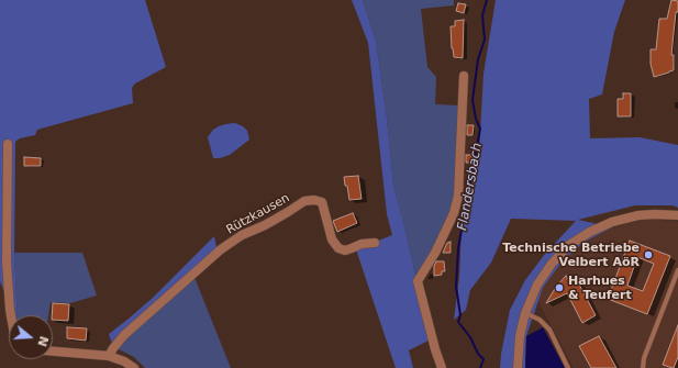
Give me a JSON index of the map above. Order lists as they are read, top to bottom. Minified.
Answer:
{"streets":{"street":["Rützkausen"]},"water":["Flandersbach"],"places":["Technische Betriebe Velbert AöR","Harhues & Teufert"],"north":"right"}
